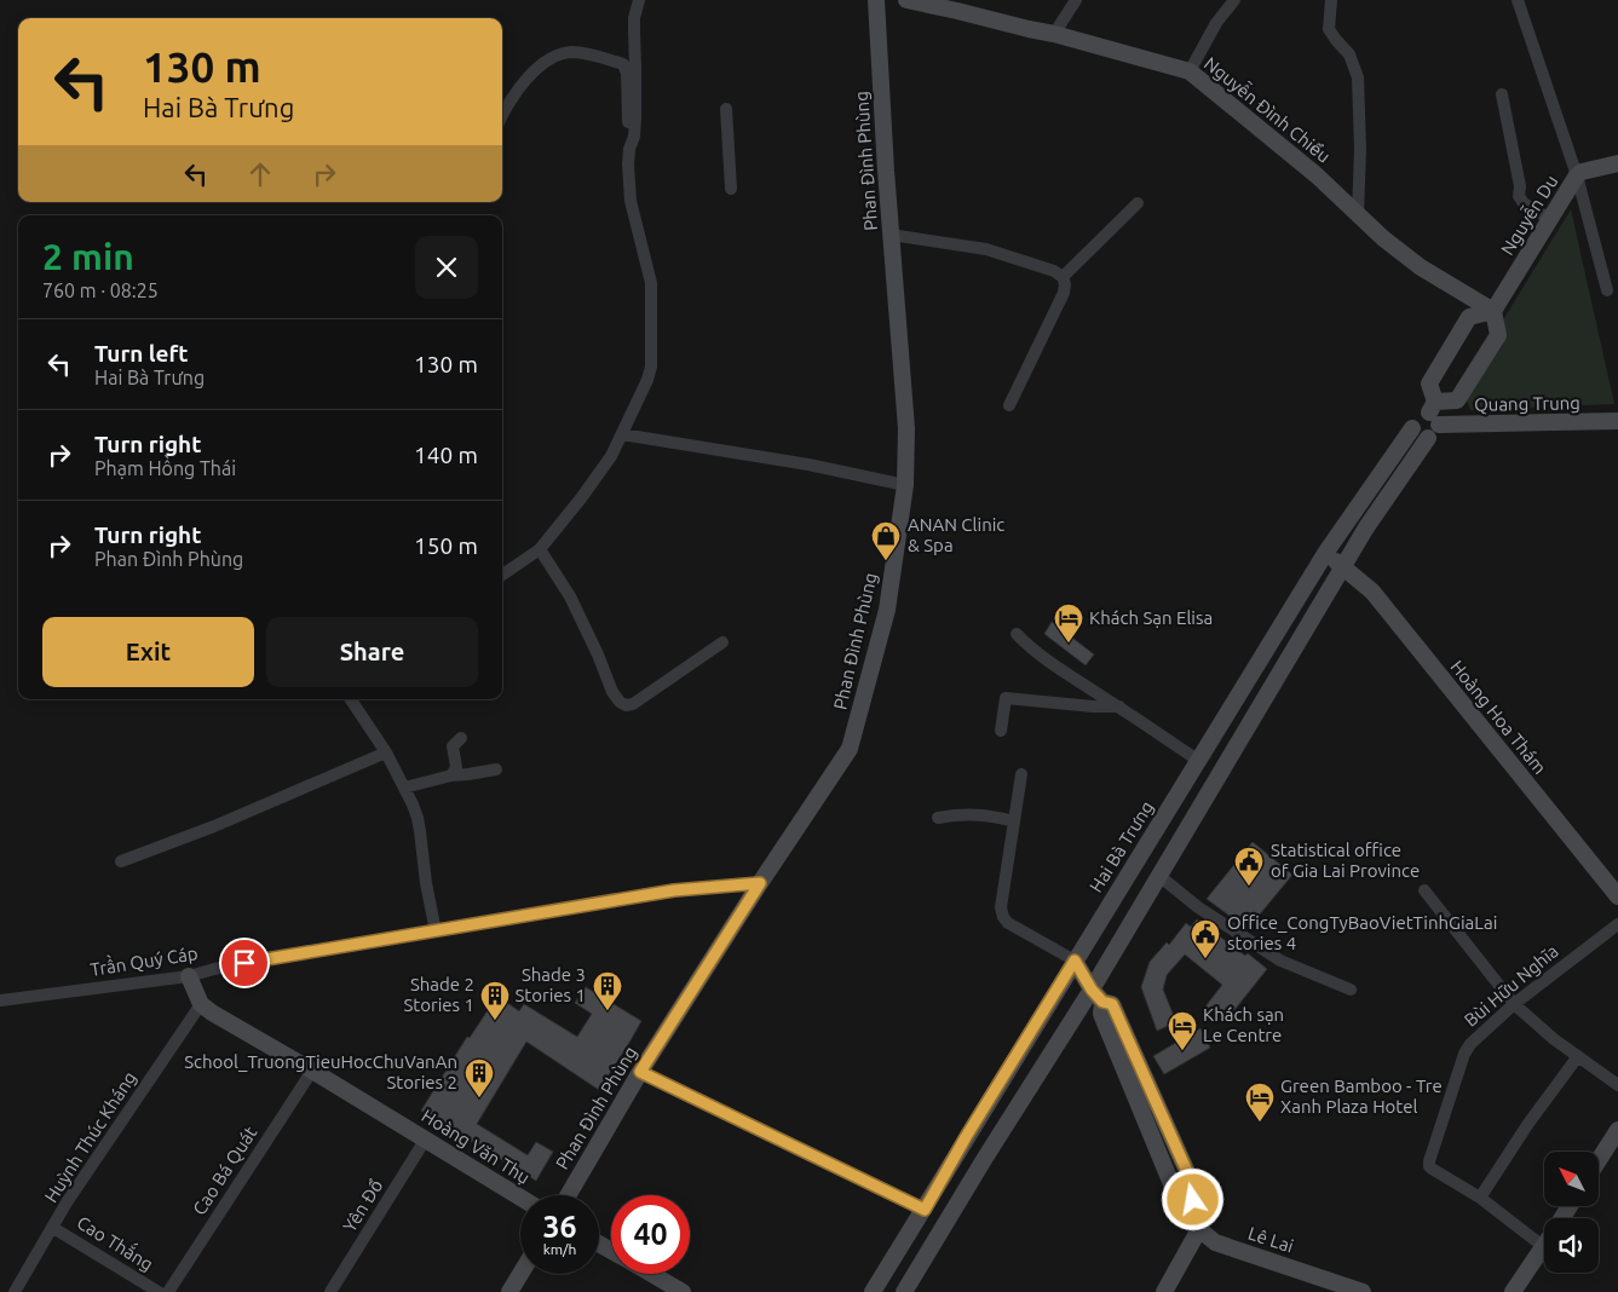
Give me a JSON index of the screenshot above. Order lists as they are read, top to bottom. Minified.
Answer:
{"streets":{"street":["Nguyễn Đình Chiểu","Phan Đình Phùng","Nguyễn Du","Quang Trung","Hoàng Hoa Thám","Hai Bà Trưng","Trần Quý Cáp","Bùi Hữu Nghĩa","Huỳnh Thúc Kháng","Hoàng Văn Thụ","Cao Bá Quát","Yên Đổ","Lê Lai","Cao Thắng"]},"crossings":[["Nguyễn Đình Chiểu","Nguyễn Du"],["Phan Đình Phùng","Trần Quý Cáp"],["Quang Trung","Hai Bà Trưng"],["Hoàng Hoa Thám","Hai Bà Trưng"],["Huỳnh Thúc Kháng","Hoàng Văn Thụ"],["Huỳnh Thúc Kháng","Cao Thắng"],["Hoàng Văn Thụ","Cao Bá Quát"],["Hoàng Văn Thụ","Yên Đổ"]],"places":{"shop":["ANAN Clinic & Spa"],"hotel":["Khách Sạn Elisa","Khách sạn Le Centre","Green Bamboo - Tre Xanh Plaza Hotel"],"public building":["Statistical office of Gia Lai Province","Office_CongTyBaoVietTinhGiaLai stories 4"],"building":["Shade 3 Stories 1","Shade 2 Stories 1","School_TruongTieuHocChuVanAn Stories 2"]},"north":"top left","page":{"turn":["130 m","Hai Bà Trưng"],"heading":["2 min","760 m · 08:25"],"list":[{"name":"Turn left","note":"Hai Bà Trưng","value":"130 m"},{"name":"Turn right","note":"Phạm Hồng Thái","value":"140 m"},{"name":"Turn right","note":"Phan Đình Phùng","value":"150 m"}],"buttons":["Exit","Share"],"speed":"36 km/h","limit":"40"}}
